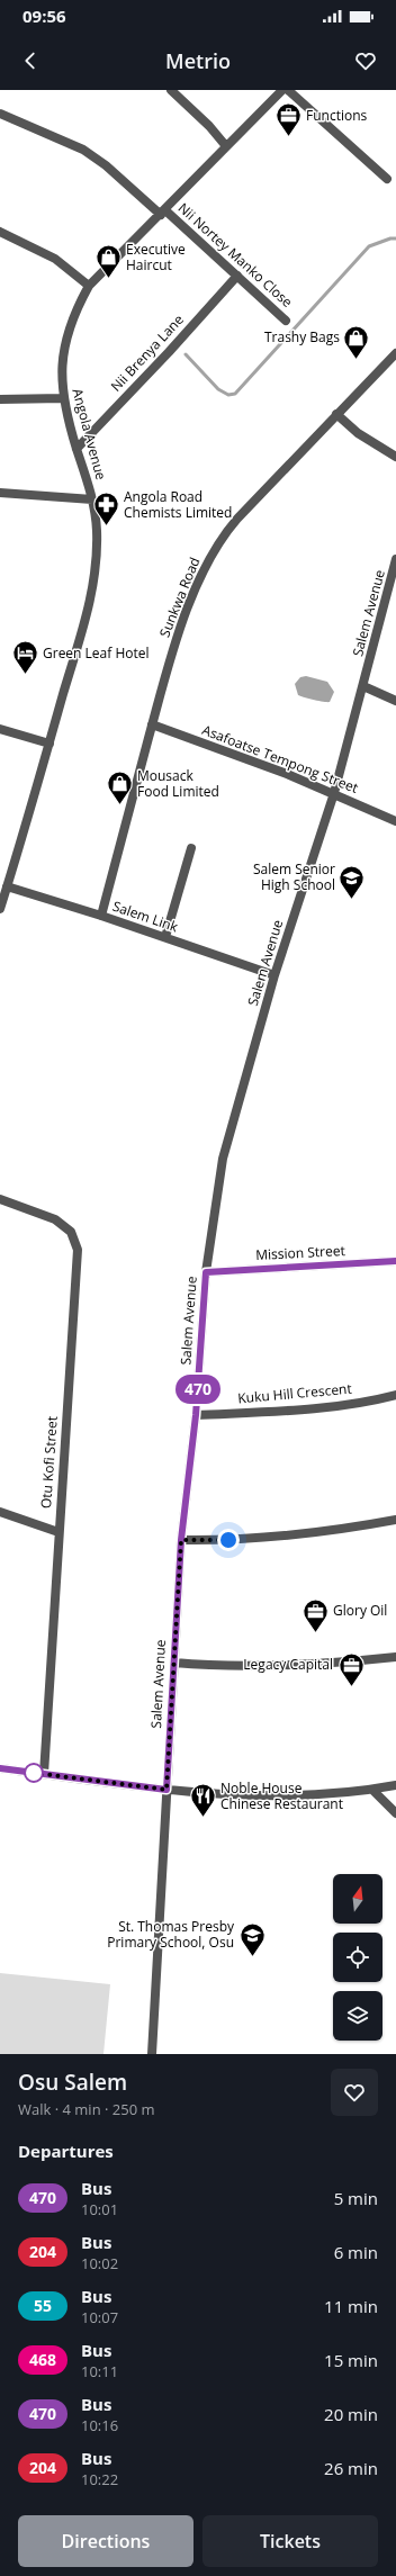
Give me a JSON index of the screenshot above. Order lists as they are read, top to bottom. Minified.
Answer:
{"streets":{"street":["Nii Nortey Manko Close","Nii Brenya Lane","Angola Avenue","Sunkwa Road","Salem Avenue","Asafoatse Tempong Street","Salem Link","Mission Street","Kuku Hill Crescent","Otu Kofi Street"]},"crossings":[["Nii Nortey Manko Close","Nii Brenya Lane"],["Nii Nortey Manko Close","Angola Avenue"],["Nii Brenya Lane","Angola Avenue"],["Angola Avenue","Salem Link"],["Sunkwa Road","Asafoatse Tempong Street"],["Sunkwa Road","Salem Link"],["Salem Avenue","Asafoatse Tempong Street"],["Salem Avenue","Salem Link"],["Salem Avenue","Mission Street"],["Salem Avenue","Kuku Hill Crescent"]],"places":{"office":["Functions","Glory Oil","Legacy Capital"],"shop":["Executive Haircut","Trashy Bags","Mousack Food Limited"],"pharmacy":["Angola Road Chemists Limited"],"hotel":["Green Leaf Hotel"],"school or university":["Salem Senior High School","St. Thomas Presby Primary School, Osu"],"restaurant":["Noble House Chinese Restaurant"]},"lines":["bus line 470"],"north":"top","page":{"status":"09:56","header":"Metrio","on_map":"470","heading":[["Osu Salem","Walk · 4 min · 250 m"],"Departures"],"list":[{"mark":"470","name":"Bus","note":"10:01","value":"5 min"},{"mark":"204","name":"Bus","note":"10:02","value":"6 min"},{"mark":"55","name":"Bus","note":"10:07","value":"11 min"},{"mark":"468","name":"Bus","note":"10:11","value":"15 min"},{"mark":"470","name":"Bus","note":"10:16","value":"20 min"},{"mark":"204","name":"Bus","note":"10:22","value":"26 min"}],"buttons":["Directions","Tickets"]}}
